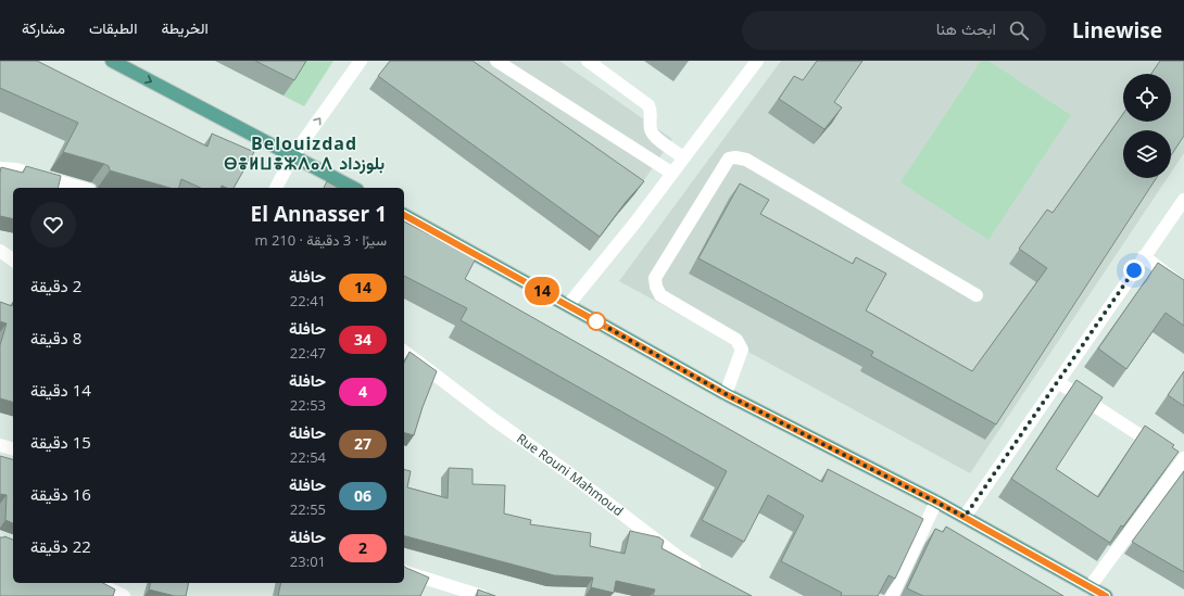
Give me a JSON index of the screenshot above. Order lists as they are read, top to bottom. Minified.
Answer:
{"streets":{"street":["Rue Rouni Mahmoud"]},"districts":["Belouizdad ⴱⴻⵍⵡⴻⵣⴷⴰⴷ بلوزداد"],"lines":["bus line 14"],"page":{"header":"Linewise","search":"ابحث هنا","nav":["الخريطة","الطبقات","مشاركة"],"on_map":"14","heading":["El Annasser 1","سيرًا · 3 دقيقة · 210 m"],"list":[{"mark":"14","name":"حافلة","note":"22:41","value":"2 دقيقة"},{"mark":"34","name":"حافلة","note":"22:47","value":"8 دقيقة"},{"mark":"4","name":"حافلة","note":"22:53","value":"14 دقيقة"},{"mark":"27","name":"حافلة","note":"22:54","value":"15 دقيقة"},{"mark":"06","name":"حافلة","note":"22:55","value":"16 دقيقة"},{"mark":"2","name":"حافلة","note":"23:01","value":"22 دقيقة"}]}}
